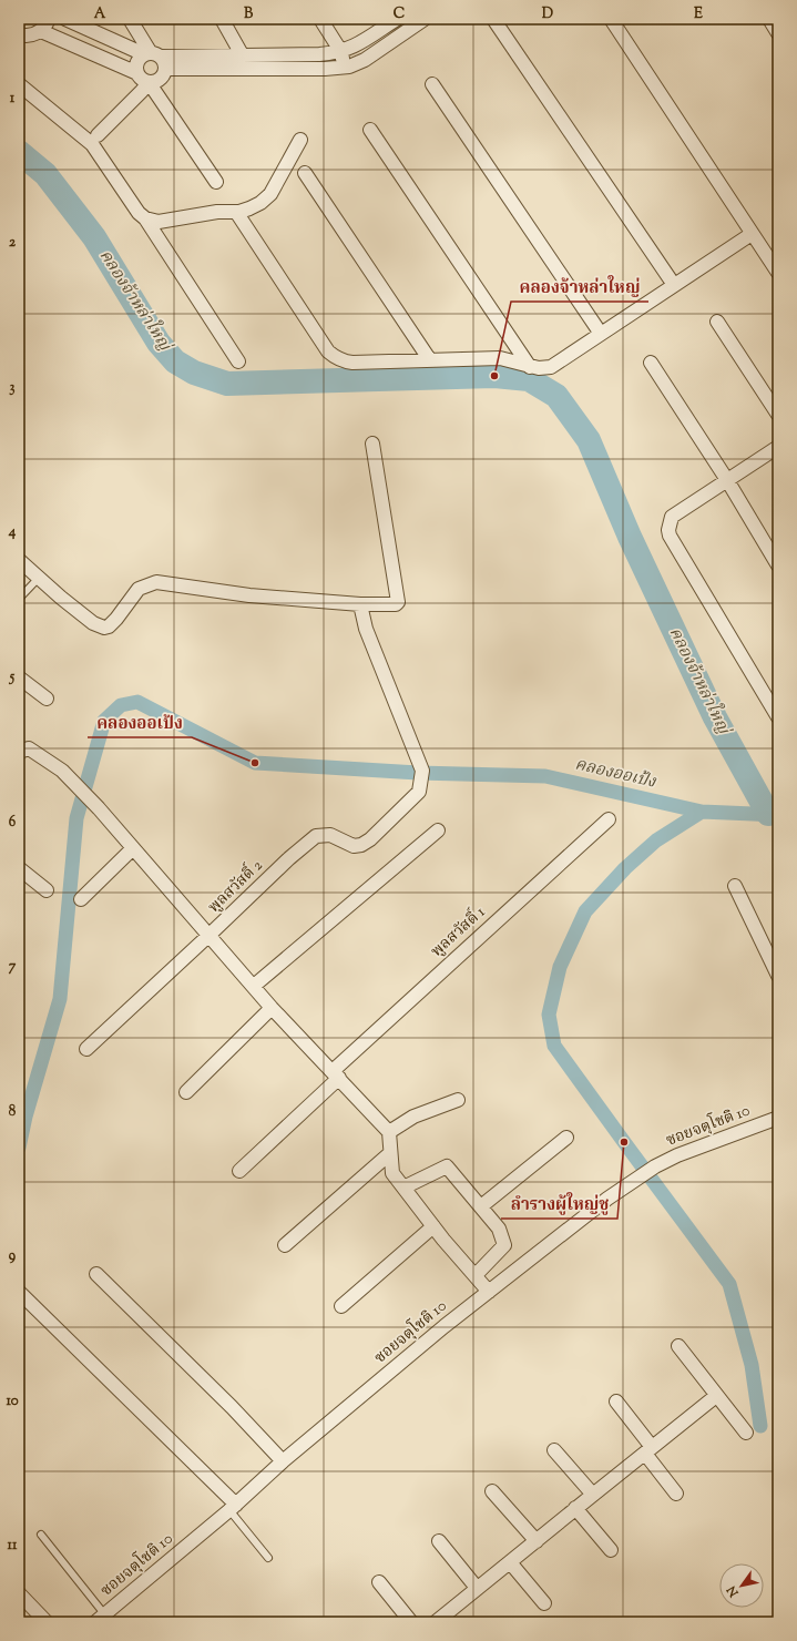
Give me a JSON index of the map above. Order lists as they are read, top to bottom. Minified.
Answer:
{"streets":{"street":["พูลสวัสดิ์ 2","พูลสวัสดิ์ 1","ซอยจตุโชติ 10"]},"water":["คลองจ้าหล่าใหญ่","คลองออเป้ง"],"places":["คลองจ้าหล่าใหญ่","คลองออเป้ง","ลำรางผู้ใหญ่ชู"],"north":"bottom left","grid":{"columns":["A","B","C","D","E"],"rows":["1","2","3","4","5","6","7","8","9","10","11"]}}
